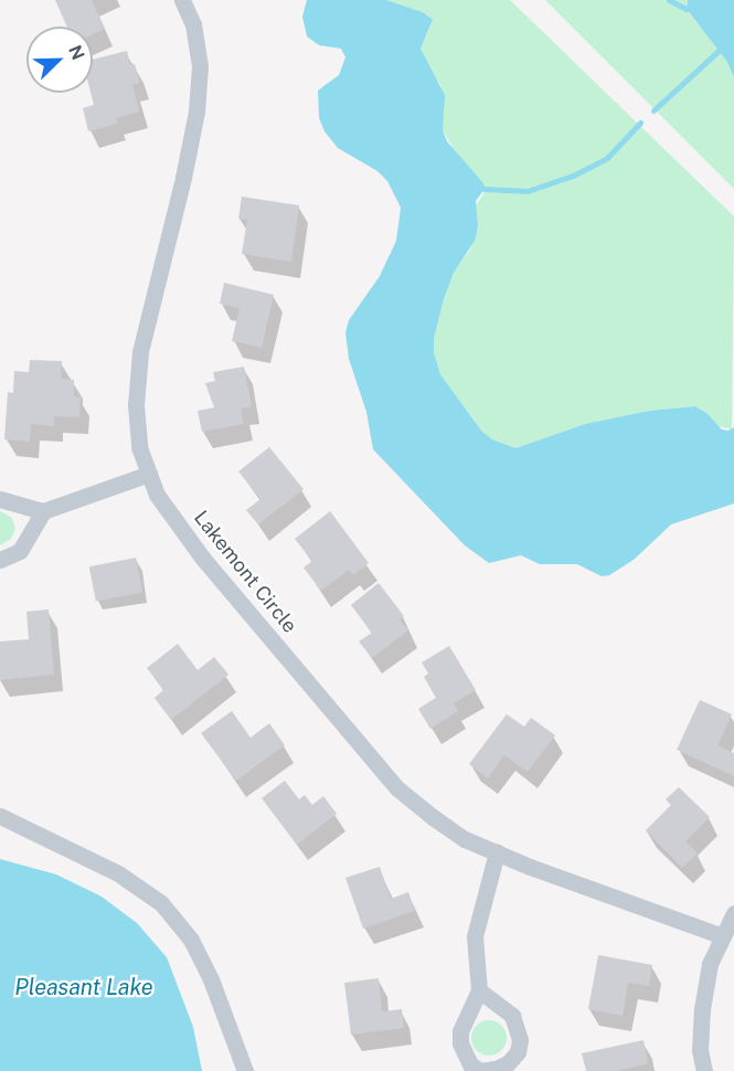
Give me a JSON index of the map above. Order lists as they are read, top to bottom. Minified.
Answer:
{"streets":{"street":["Lakemont Circle"]},"water":["Pleasant Lake"],"north":"top right"}
